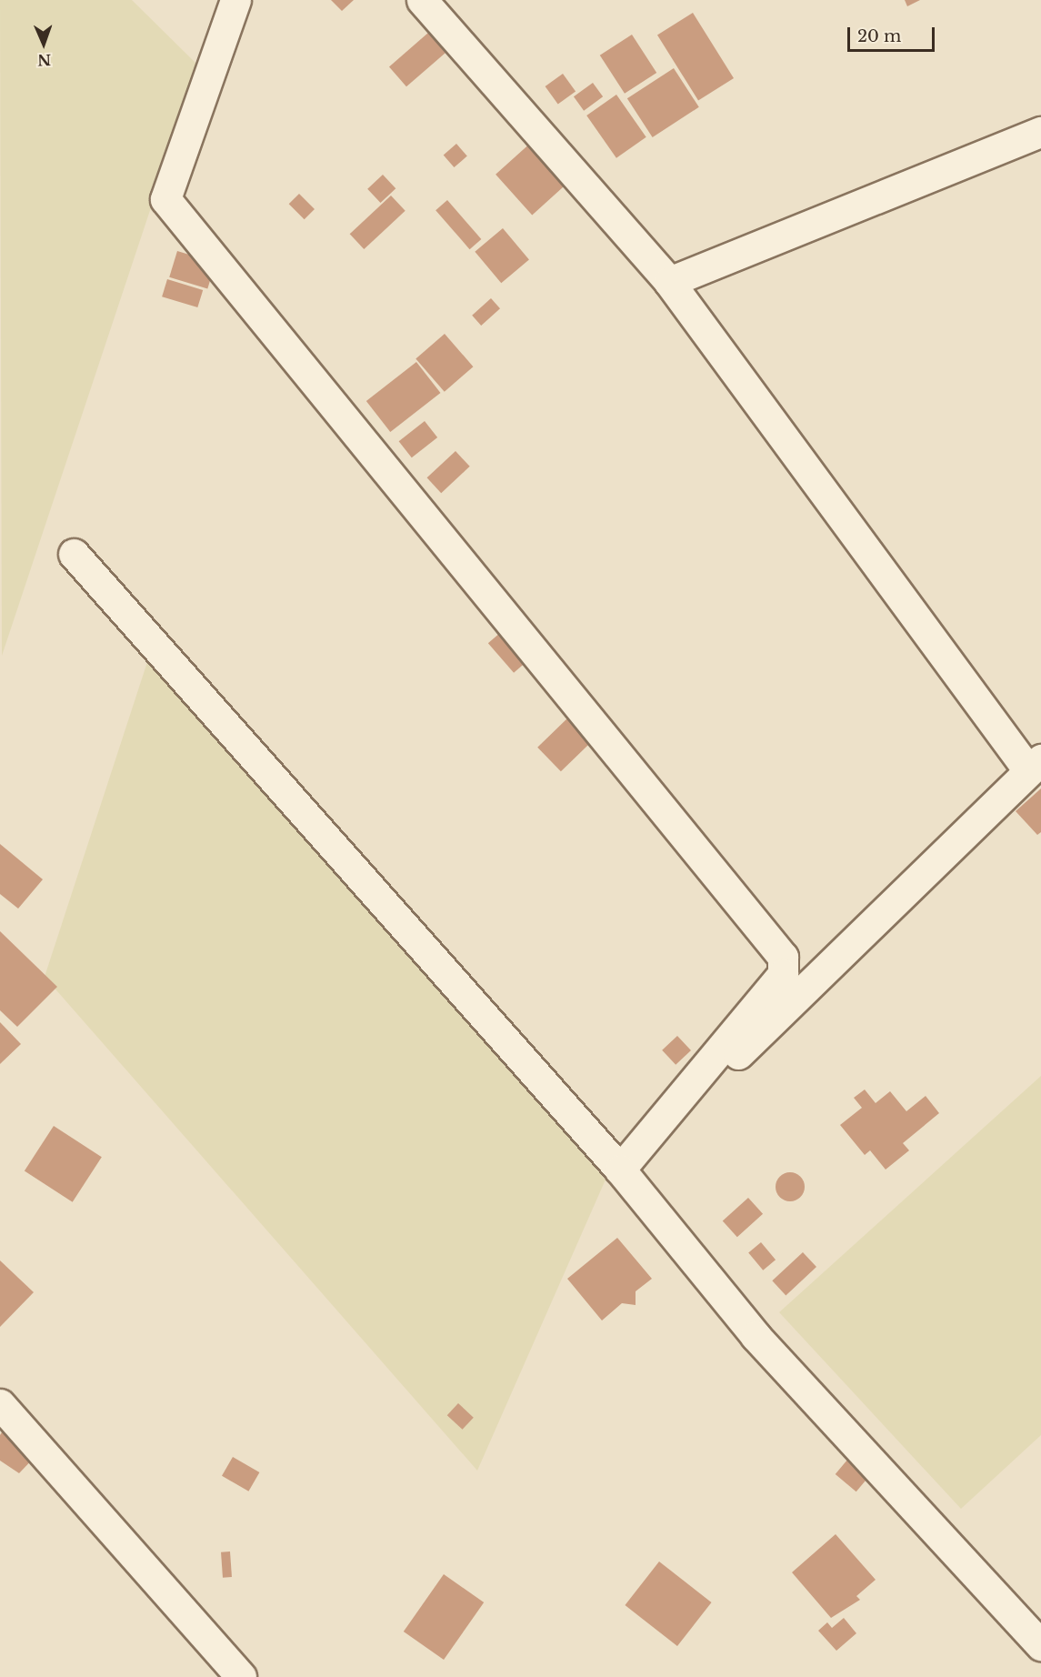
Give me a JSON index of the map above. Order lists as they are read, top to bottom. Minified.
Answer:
{"scale_bar":"20 m","north":"bottom"}
